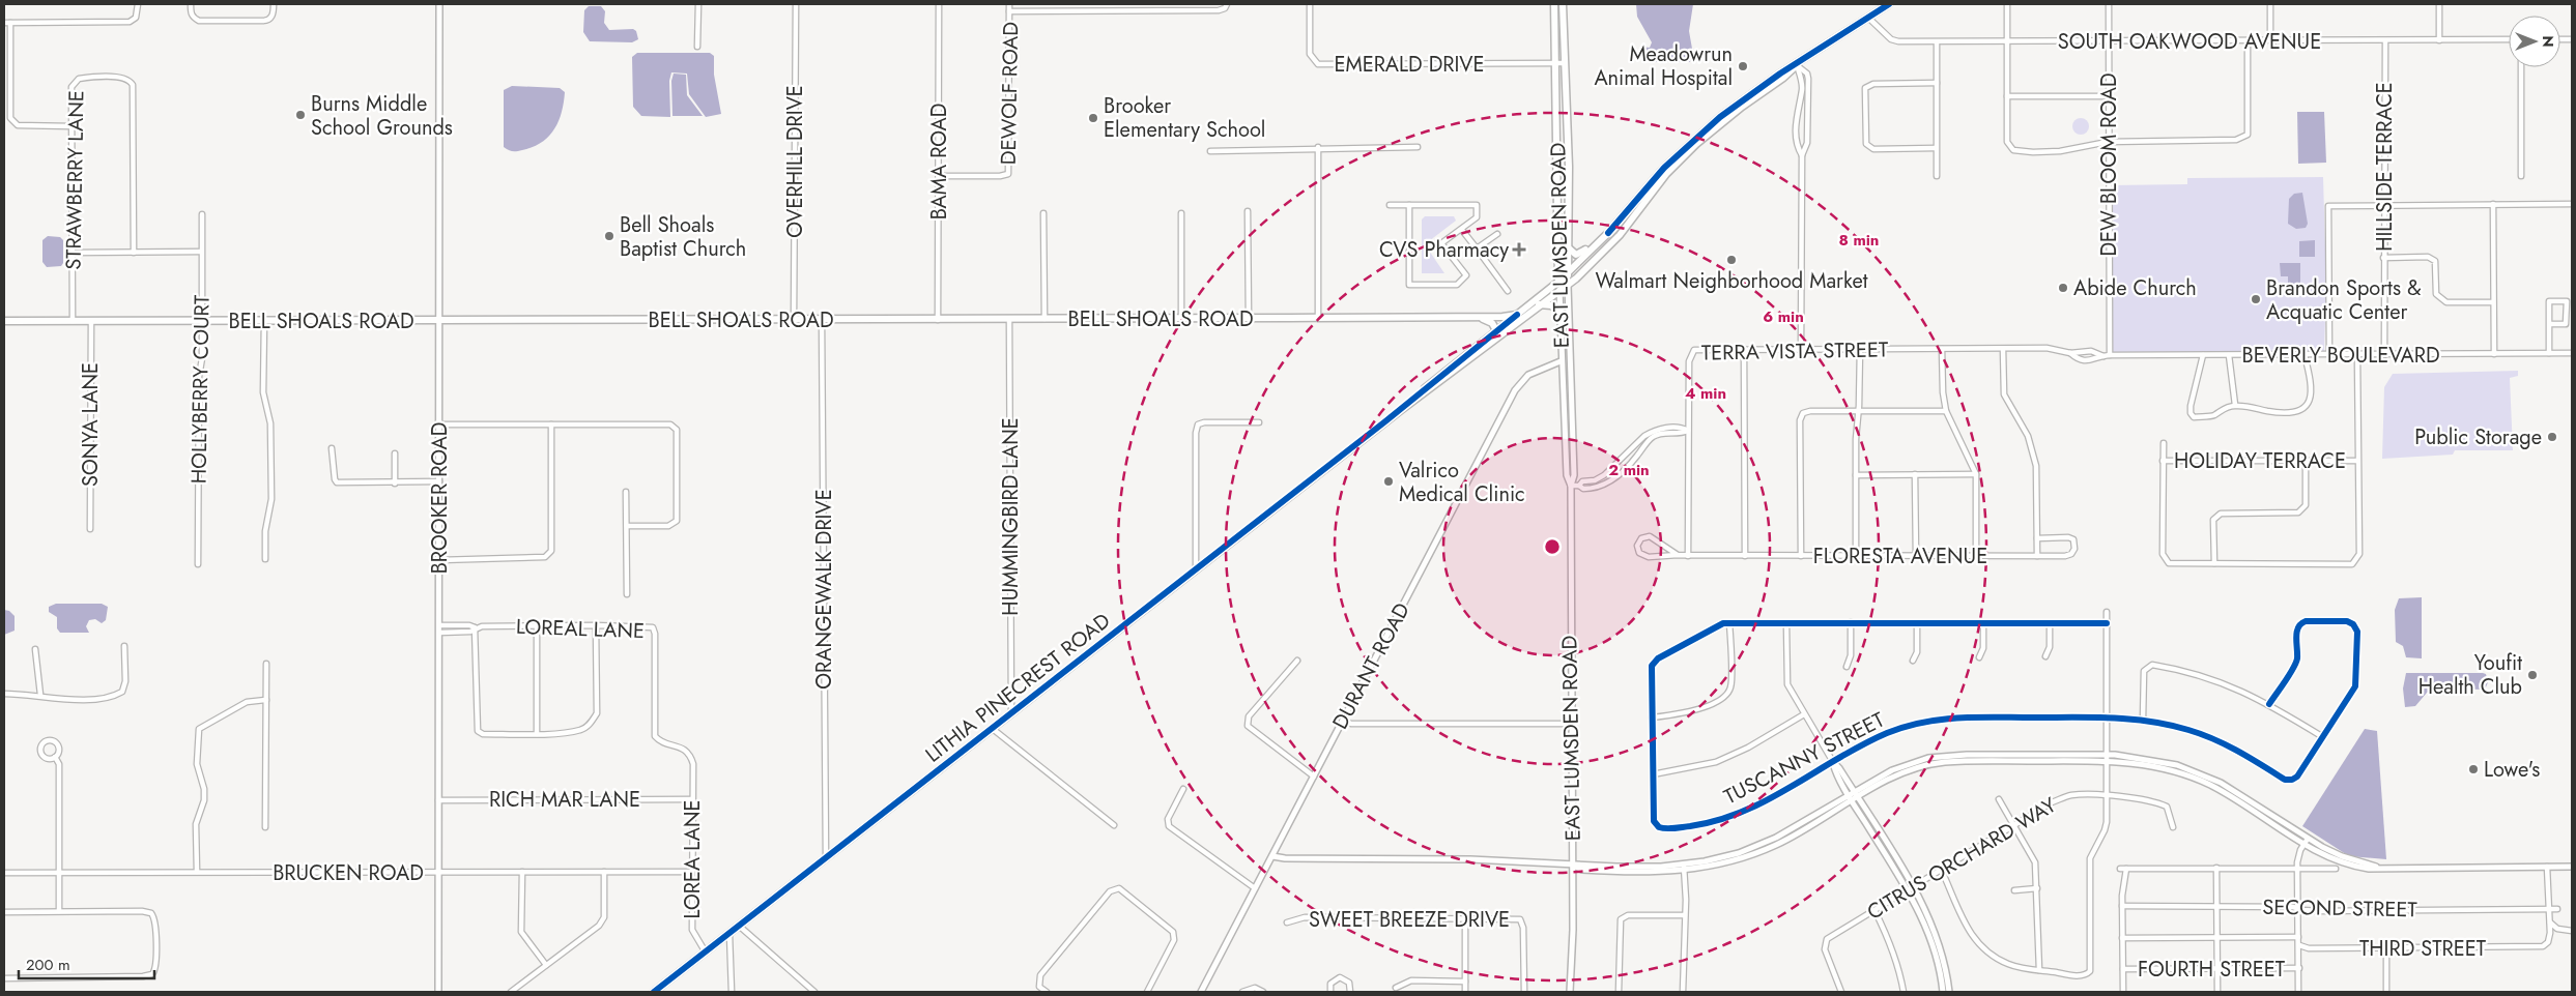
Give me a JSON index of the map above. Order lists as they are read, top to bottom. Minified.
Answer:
{"streets":{"main road":["EAST LUMSDEN ROAD","BELL SHOALS ROAD","LITHIA PINECREST ROAD"],"street":["SOUTH OAKWOOD AVENUE","EMERALD DRIVE","DEWOLF ROAD","OVERHILL DRIVE","BAMA ROAD","DEW BLOOM ROAD","HILLSIDE TERRACE","STRAWBERRY LANE","TERRA VISTA STREET","BEVERLY BOULEVARD","HOLLYBERRY COURT","SONYA LANE","HOLIDAY TERRACE","BROOKER ROAD","HUMMINGBIRD LANE","FLORESTA AVENUE","ORANGEWALK DRIVE","LOREAL LANE","DURANT ROAD","TUSCANNY STREET","RICH MAR LANE","CITRUS ORCHARD WAY","LOREA LANE","BRUCKEN ROAD","SECOND STREET","SWEET BREEZE DRIVE","THIRD STREET","FOURTH STREET"]},"crossings":[["SOUTH OAKWOOD AVENUE","DEW BLOOM ROAD"],["SOUTH OAKWOOD AVENUE","HILLSIDE TERRACE"],["SOUTH OAKWOOD AVENUE","LITHIA PINECREST ROAD"],["EMERALD DRIVE","EAST LUMSDEN ROAD"],["DEWOLF ROAD","BAMA ROAD"],["OVERHILL DRIVE","BELL SHOALS ROAD"],["BAMA ROAD","BELL SHOALS ROAD"],["DEW BLOOM ROAD","TERRA VISTA STREET"],["DEW BLOOM ROAD","BEVERLY BOULEVARD"],["HILLSIDE TERRACE","BEVERLY BOULEVARD"],["STRAWBERRY LANE","BELL SHOALS ROAD"],["EAST LUMSDEN ROAD","DURANT ROAD"],["EAST LUMSDEN ROAD","LITHIA PINECREST ROAD"],["BELL SHOALS ROAD","HOLLYBERRY COURT"],["BELL SHOALS ROAD","SONYA LANE"],["BELL SHOALS ROAD","BROOKER ROAD"],["BELL SHOALS ROAD","HUMMINGBIRD LANE"],["BELL SHOALS ROAD","ORANGEWALK DRIVE"],["BELL SHOALS ROAD","LITHIA PINECREST ROAD"],["TERRA VISTA STREET","BEVERLY BOULEVARD"],["TERRA VISTA STREET","FLORESTA AVENUE"],["BROOKER ROAD","LOREAL LANE"],["BROOKER ROAD","RICH MAR LANE"],["BROOKER ROAD","BRUCKEN ROAD"],["HUMMINGBIRD LANE","LITHIA PINECREST ROAD"],["ORANGEWALK DRIVE","LITHIA PINECREST ROAD"],["LOREAL LANE","LOREA LANE"],["LITHIA PINECREST ROAD","LOREA LANE"],["RICH MAR LANE","LOREA LANE"],["LOREA LANE","BRUCKEN ROAD"]],"places":{"other":["Meadowrun Animal Hospital","Burns Middle School Grounds","Brooker Elementary School","Bell Shoals Baptist Church","Walmart Neighborhood Market","Abide Church","Brandon Sports & Acquatic Center","Public Storage","Valrico Medical Clinic","Youfit Health Club","Lowe's"],"health":["CVS Pharmacy"]},"scale_bar":"200 m","north":"right","rings":["8 min","6 min","4 min","2 min"]}
